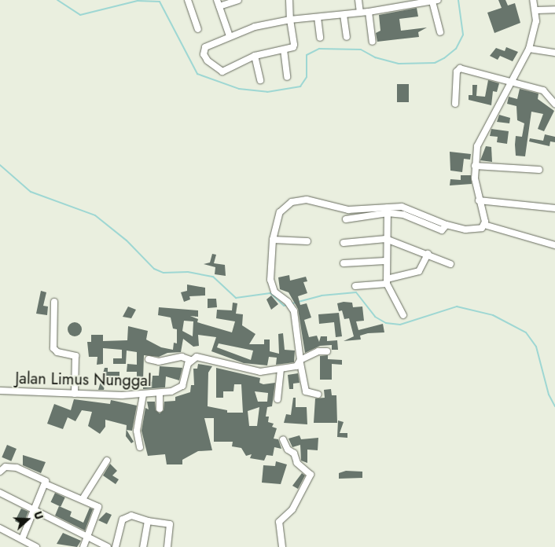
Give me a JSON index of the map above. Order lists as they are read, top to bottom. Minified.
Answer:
{"streets":{"street":["Jalan Limus Nunggal"]},"north":"right"}
